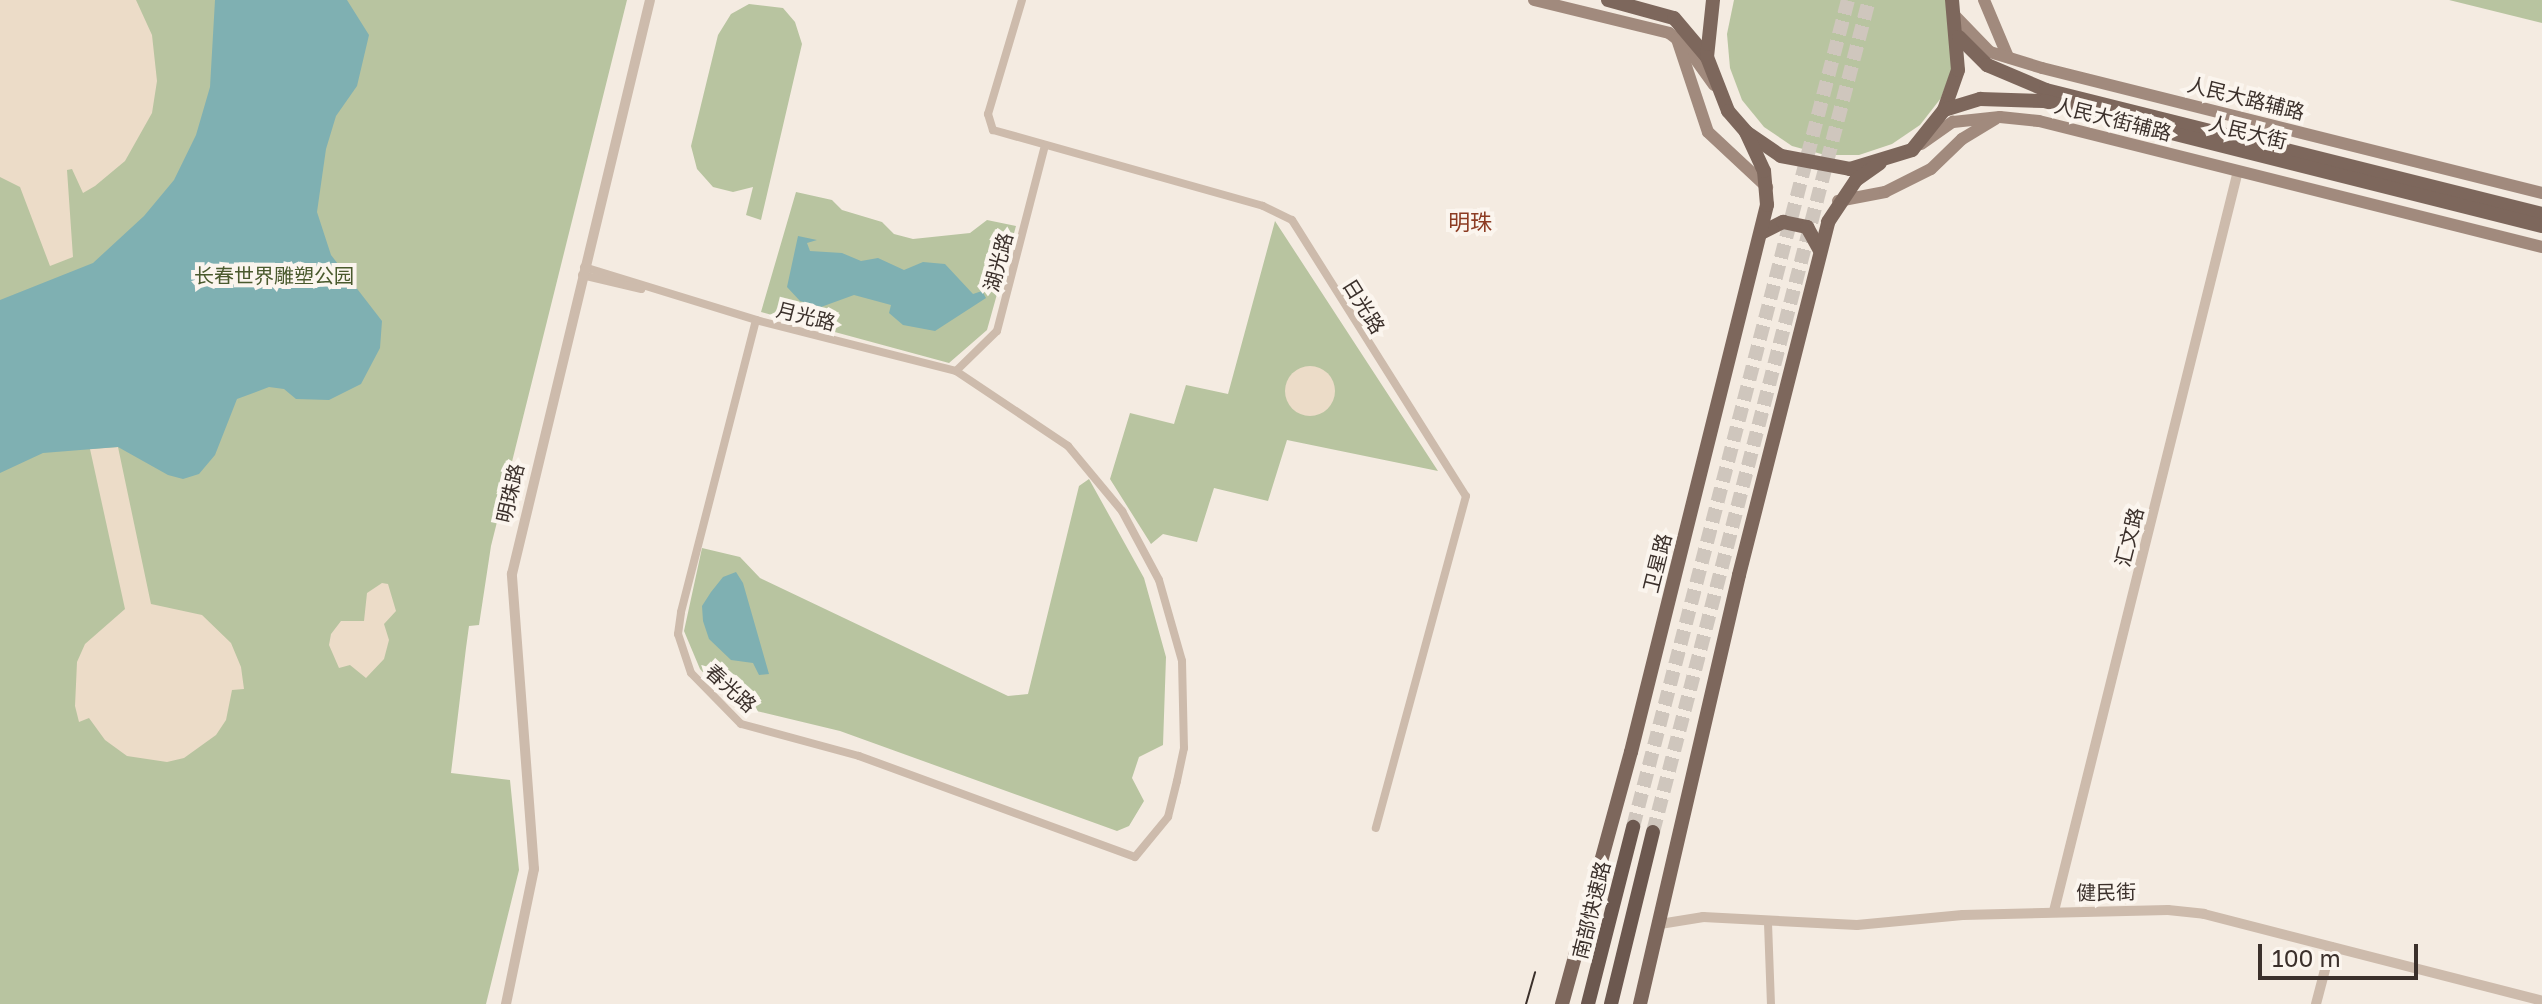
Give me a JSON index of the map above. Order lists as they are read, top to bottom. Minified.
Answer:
{"streets":{"highway":["南部快速路"],"main road":["人民大路辅路","人民大街辅路","人民大街","卫星路"],"street":["湖光路","日光路","月光路","明珠路","汇文路","春光路","健民街"]},"crossings":[["人民大街辅路","汇文路"],["湖光路","日光路"],["湖光路","月光路"],["月光路","明珠路"],["月光路","春光路"],["汇文路","健民街"]],"districts":["明珠"],"parks":["长春世界雕塑公园"],"scale_bar":"100 m"}
